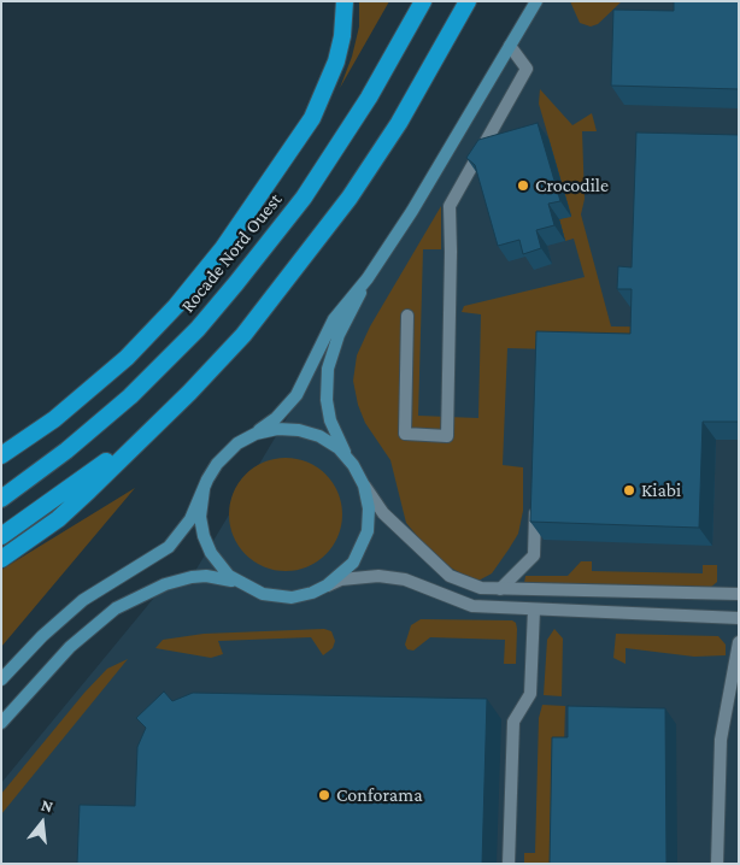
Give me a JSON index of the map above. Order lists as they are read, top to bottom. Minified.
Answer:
{"streets":{"highway":["Rocade Nord Ouest"]},"places":["Crocodile","Kiabi","Conforama"],"north":"top"}
